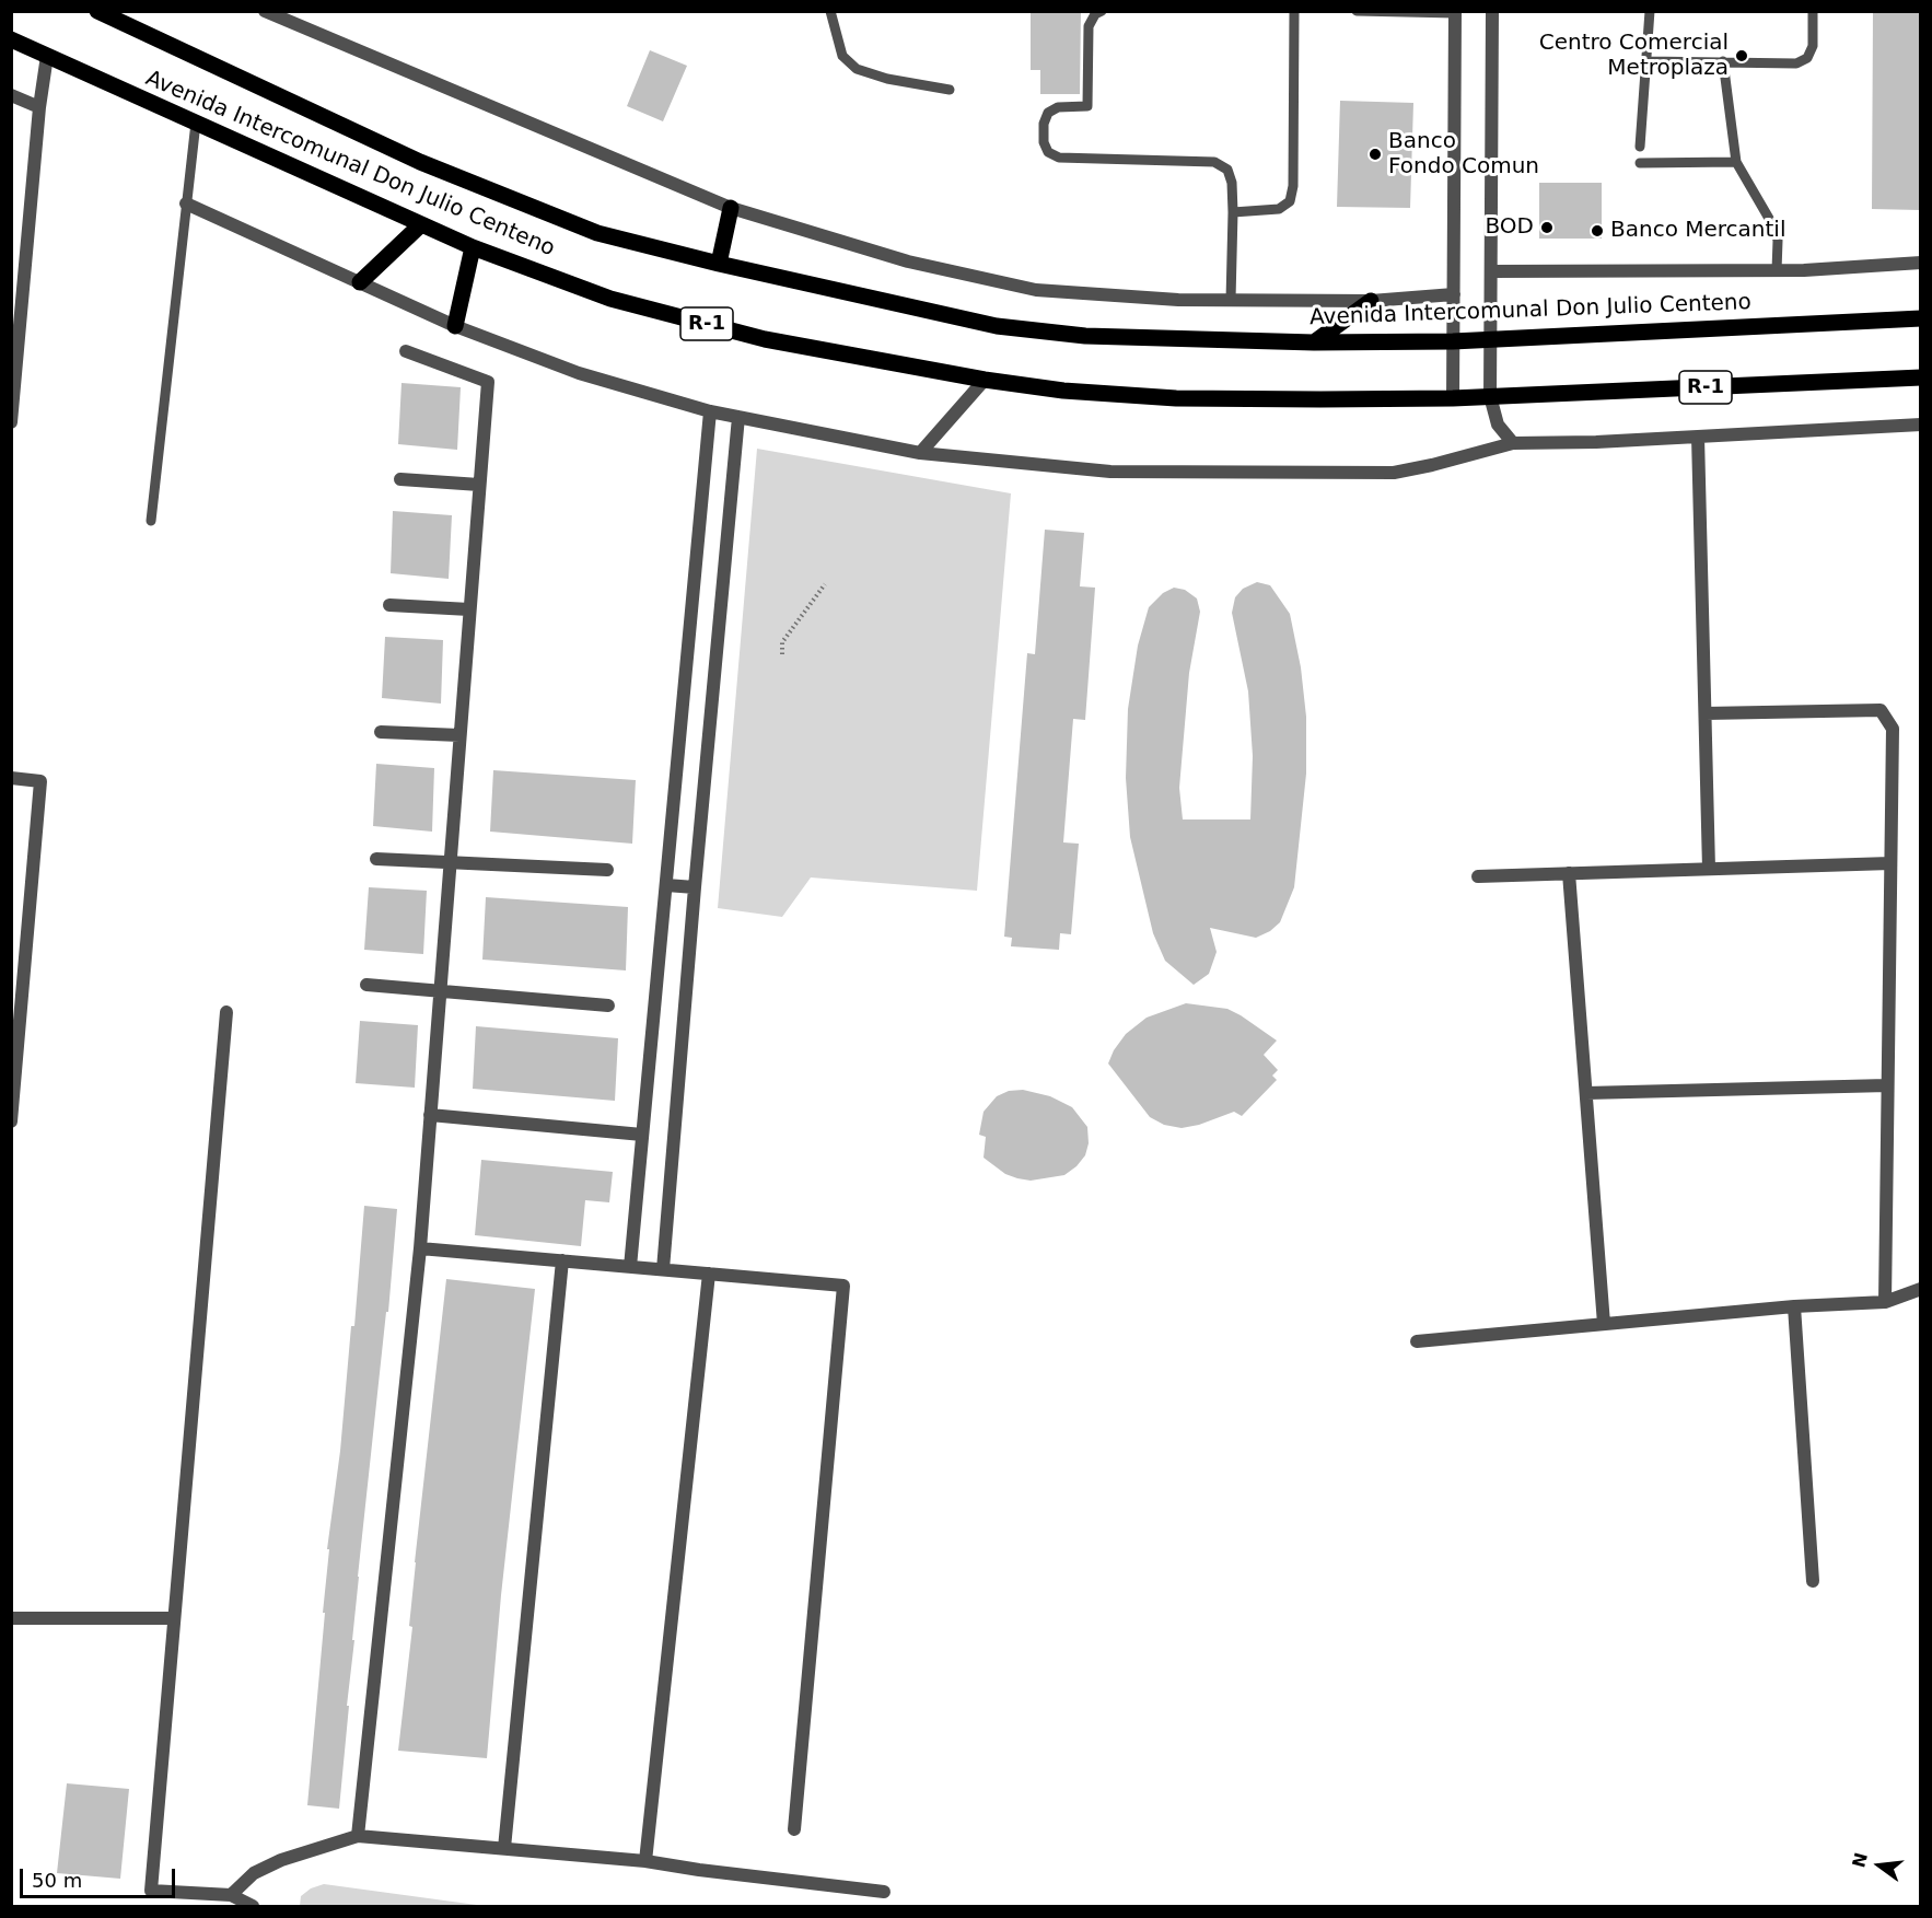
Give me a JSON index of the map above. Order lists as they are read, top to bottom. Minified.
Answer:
{"streets":{"main road":["Avenida Intercomunal Don Julio Centeno","R-1"]},"places":["Centro Comercial Metroplaza","Banco Fondo Comun","BOD","Banco Mercantil"],"scale_bar":"50 m","north":"left"}
